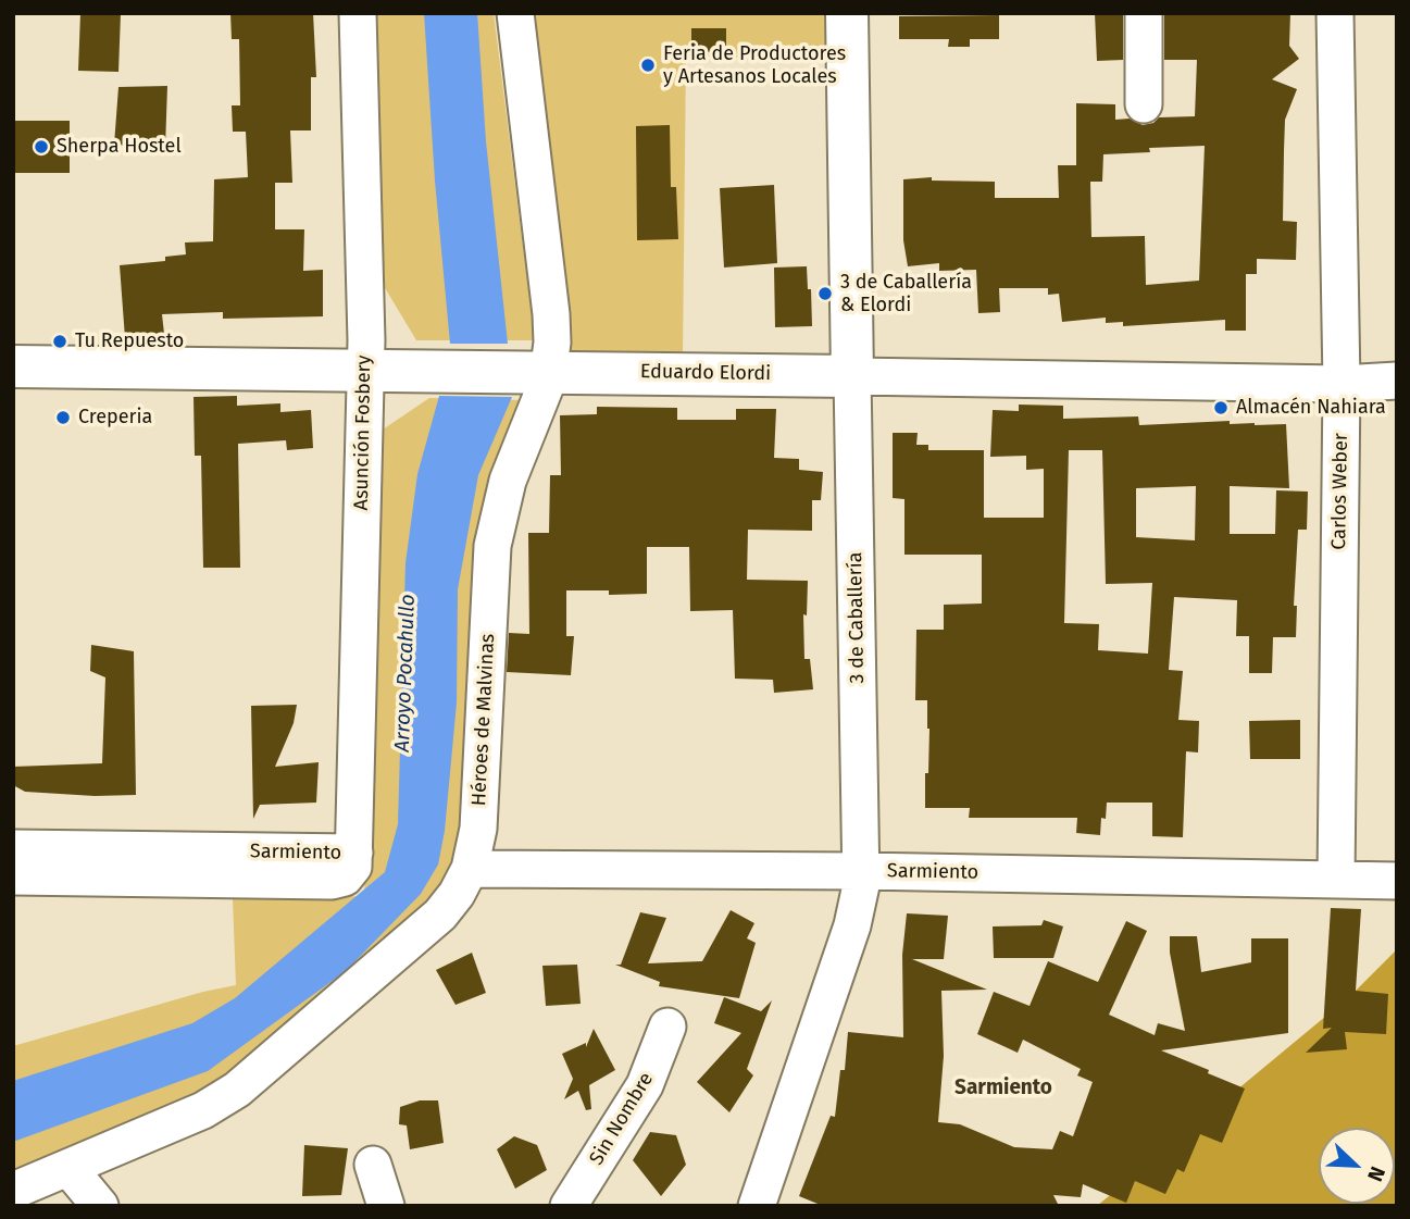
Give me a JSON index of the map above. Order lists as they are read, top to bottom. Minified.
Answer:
{"streets":{"main road":["Eduardo Elordi","3 de Caballería"],"street":["Asunción Fosbery","Carlos Weber","Héroes de Malvinas","Sarmiento","Sin Nombre"]},"crossings":[["Eduardo Elordi","Asunción Fosbery"],["Eduardo Elordi","Carlos Weber"],["Eduardo Elordi","3 de Caballería"],["Eduardo Elordi","Héroes de Malvinas"],["Asunción Fosbery","Sarmiento"],["Carlos Weber","Sarmiento"],["3 de Caballería","Sarmiento"],["Héroes de Malvinas","Sarmiento"]],"districts":["Sarmiento"],"water":["Arroyo Pocahullo"],"places":["Feria de Productores y Artesanos Locales","Sherpa Hostel","3 de Caballería & Elordi","Tu Repuesto","Almacén Nahiara","Creperia"],"north":"bottom right"}
